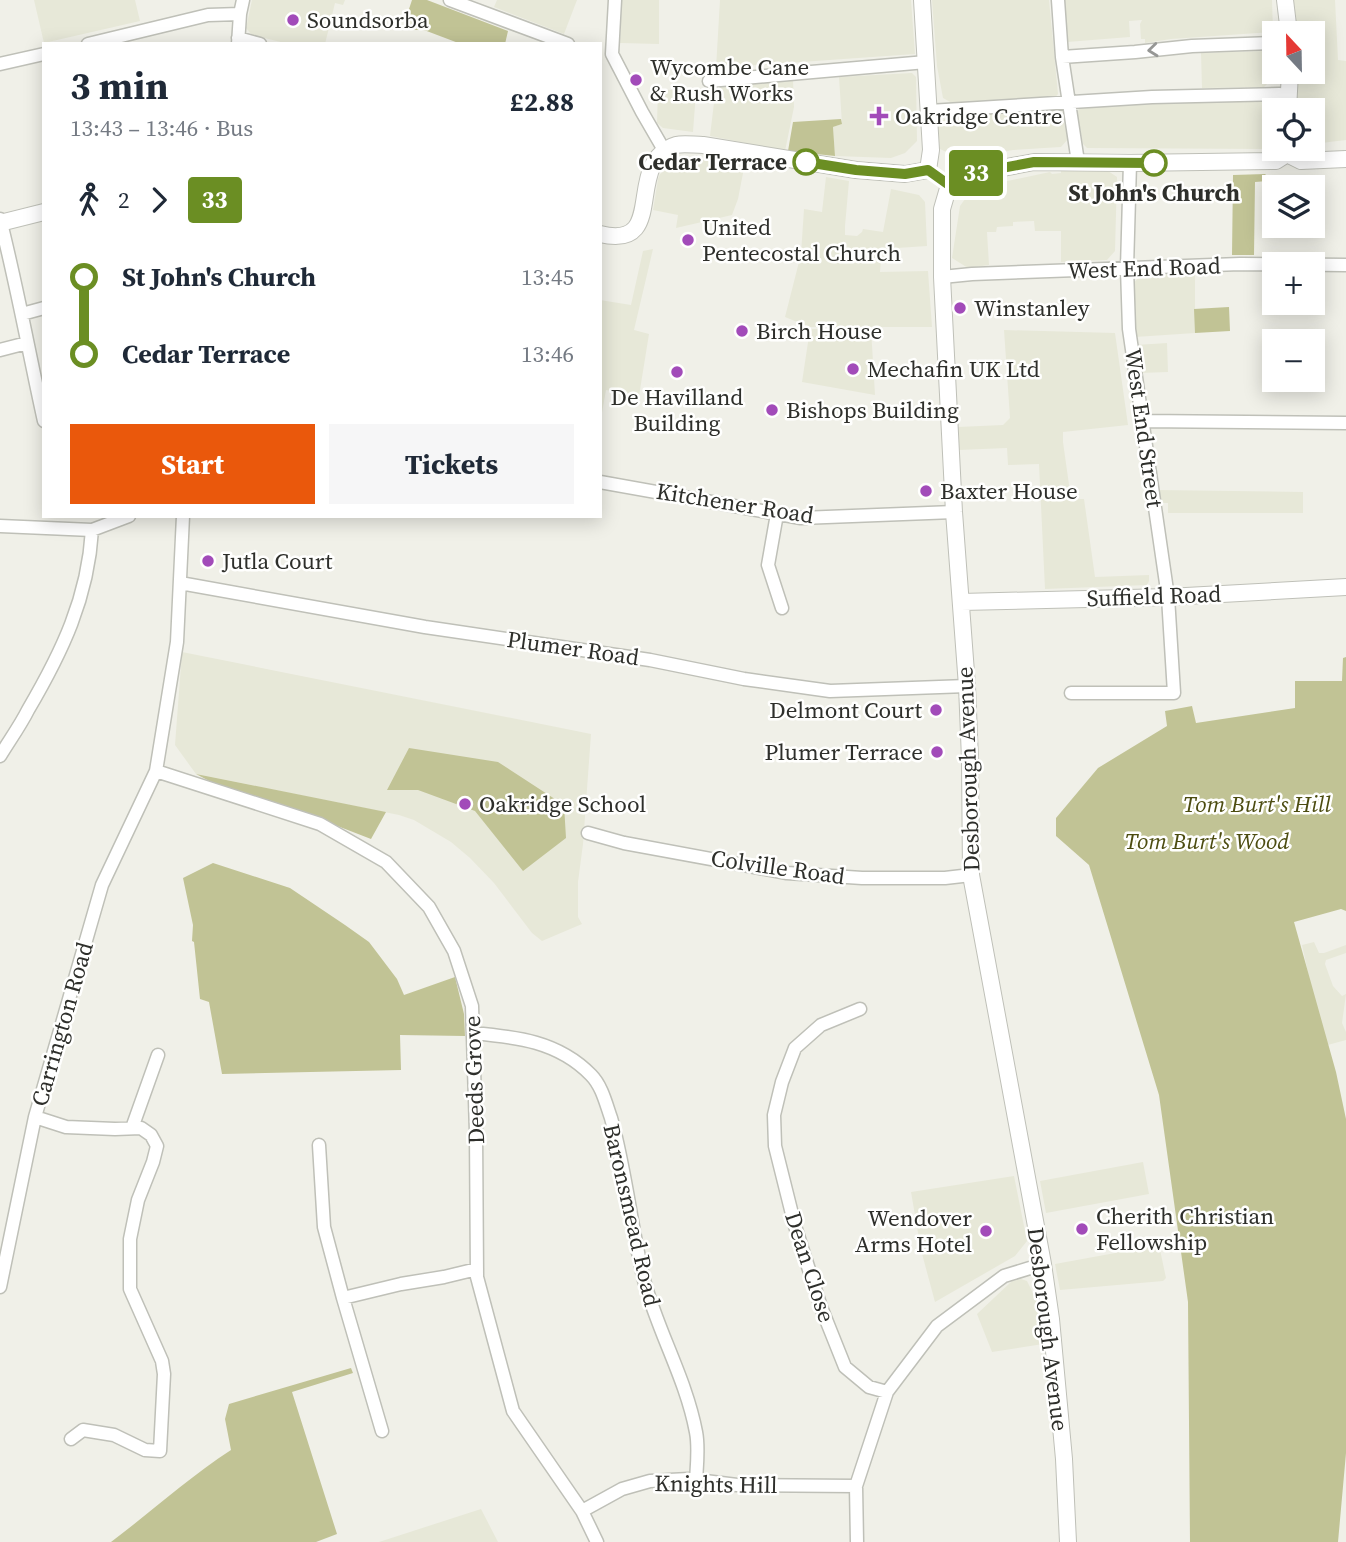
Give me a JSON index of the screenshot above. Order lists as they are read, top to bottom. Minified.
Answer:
{"streets":{"street":["West End Road","West End Street","Kitchener Road","Suffield Road","Plumer Road","Desborough Avenue","Colville Road","Carrington Road","Deeds Grove","Baronsmead Road","Dean Close","Knights Hill"]},"crossings":[["West End Road","West End Street"],["West End Road","Desborough Avenue"],["West End Street","Suffield Road"],["Kitchener Road","Desborough Avenue"],["Suffield Road","Desborough Avenue"],["Plumer Road","Desborough Avenue"],["Plumer Road","Carrington Road"],["Desborough Avenue","Colville Road"],["Carrington Road","Deeds Grove"],["Deeds Grove","Baronsmead Road"],["Deeds Grove","Knights Hill"],["Baronsmead Road","Knights Hill"]],"parks":["Tom Burt's Hill","Tom Burt's Wood"],"places":{"other":["Soundsorba","Wycombe Cane & Rush Works","Cedar Terrace","St John's Church","United Pentecostal Church","Winstanley","Birch House","Mechafin UK Ltd","De Havilland Building","Bishops Building","Baxter House","Jutla Court","Delmont Court","Plumer Terrace","Oakridge School","Cherith Christian Fellowship","Wendover Arms Hotel"],"health":["Oakridge Centre"]},"lines":["bus line 33"],"north":"top","page":{"on_map":"33","map_buttons":["+","−"],"heading":["3 min","13:43 – 13:46 · Bus","£2.88"],"legs":["2","33"],"list":[{"name":"St John's Church","value":"13:45"},{"name":"Cedar Terrace","value":"13:46"}],"buttons":["Start","Tickets"]}}
